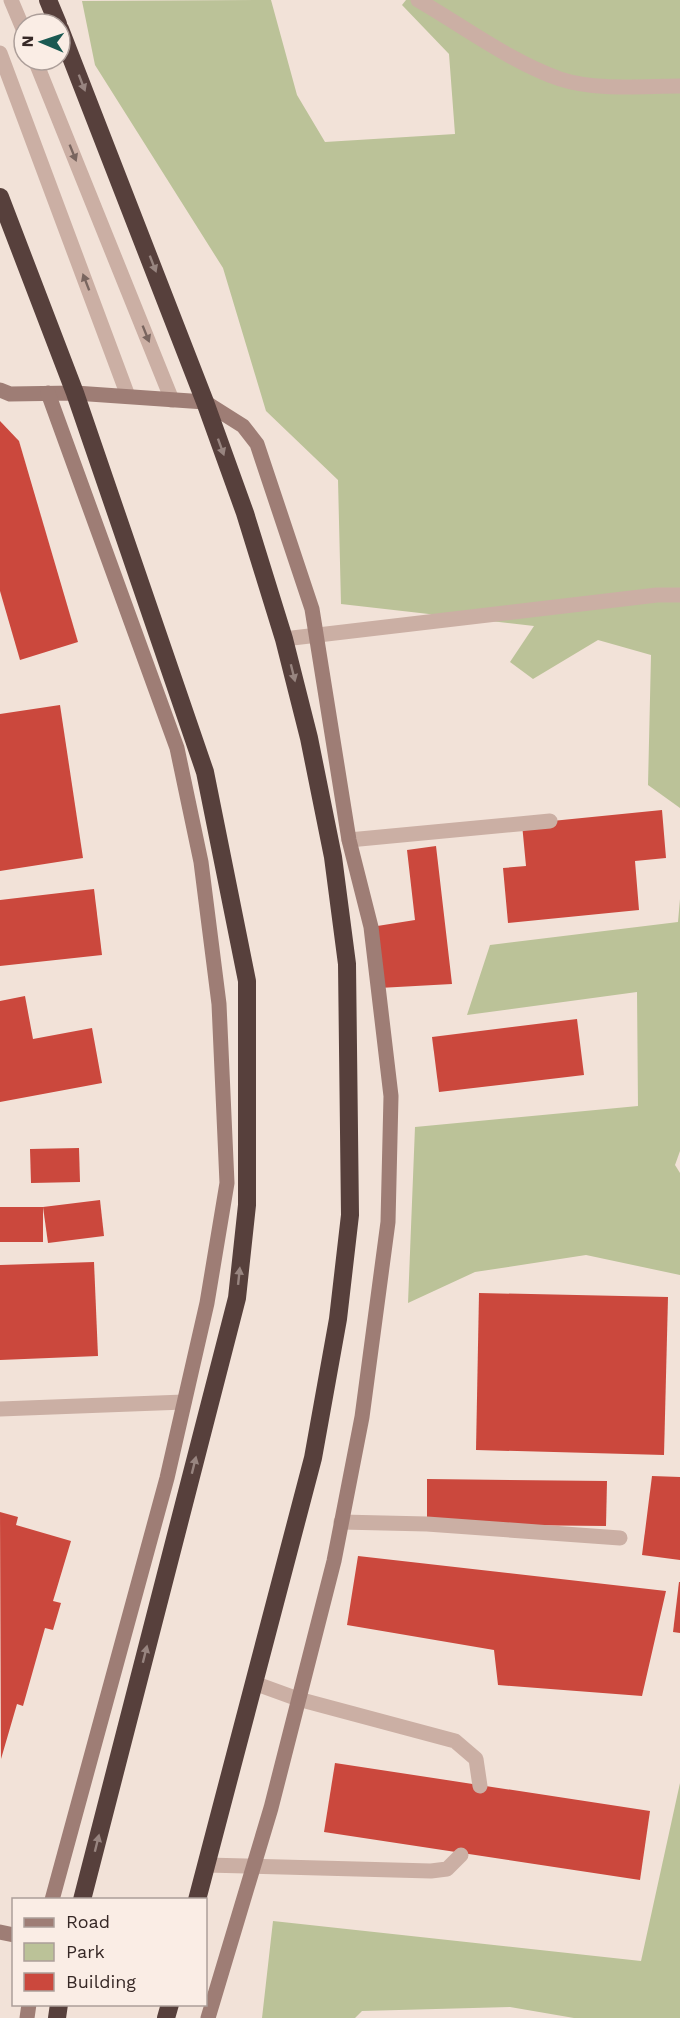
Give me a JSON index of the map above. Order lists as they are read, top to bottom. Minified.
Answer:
{"legend":["Road","Park","Building"],"north":"left"}
